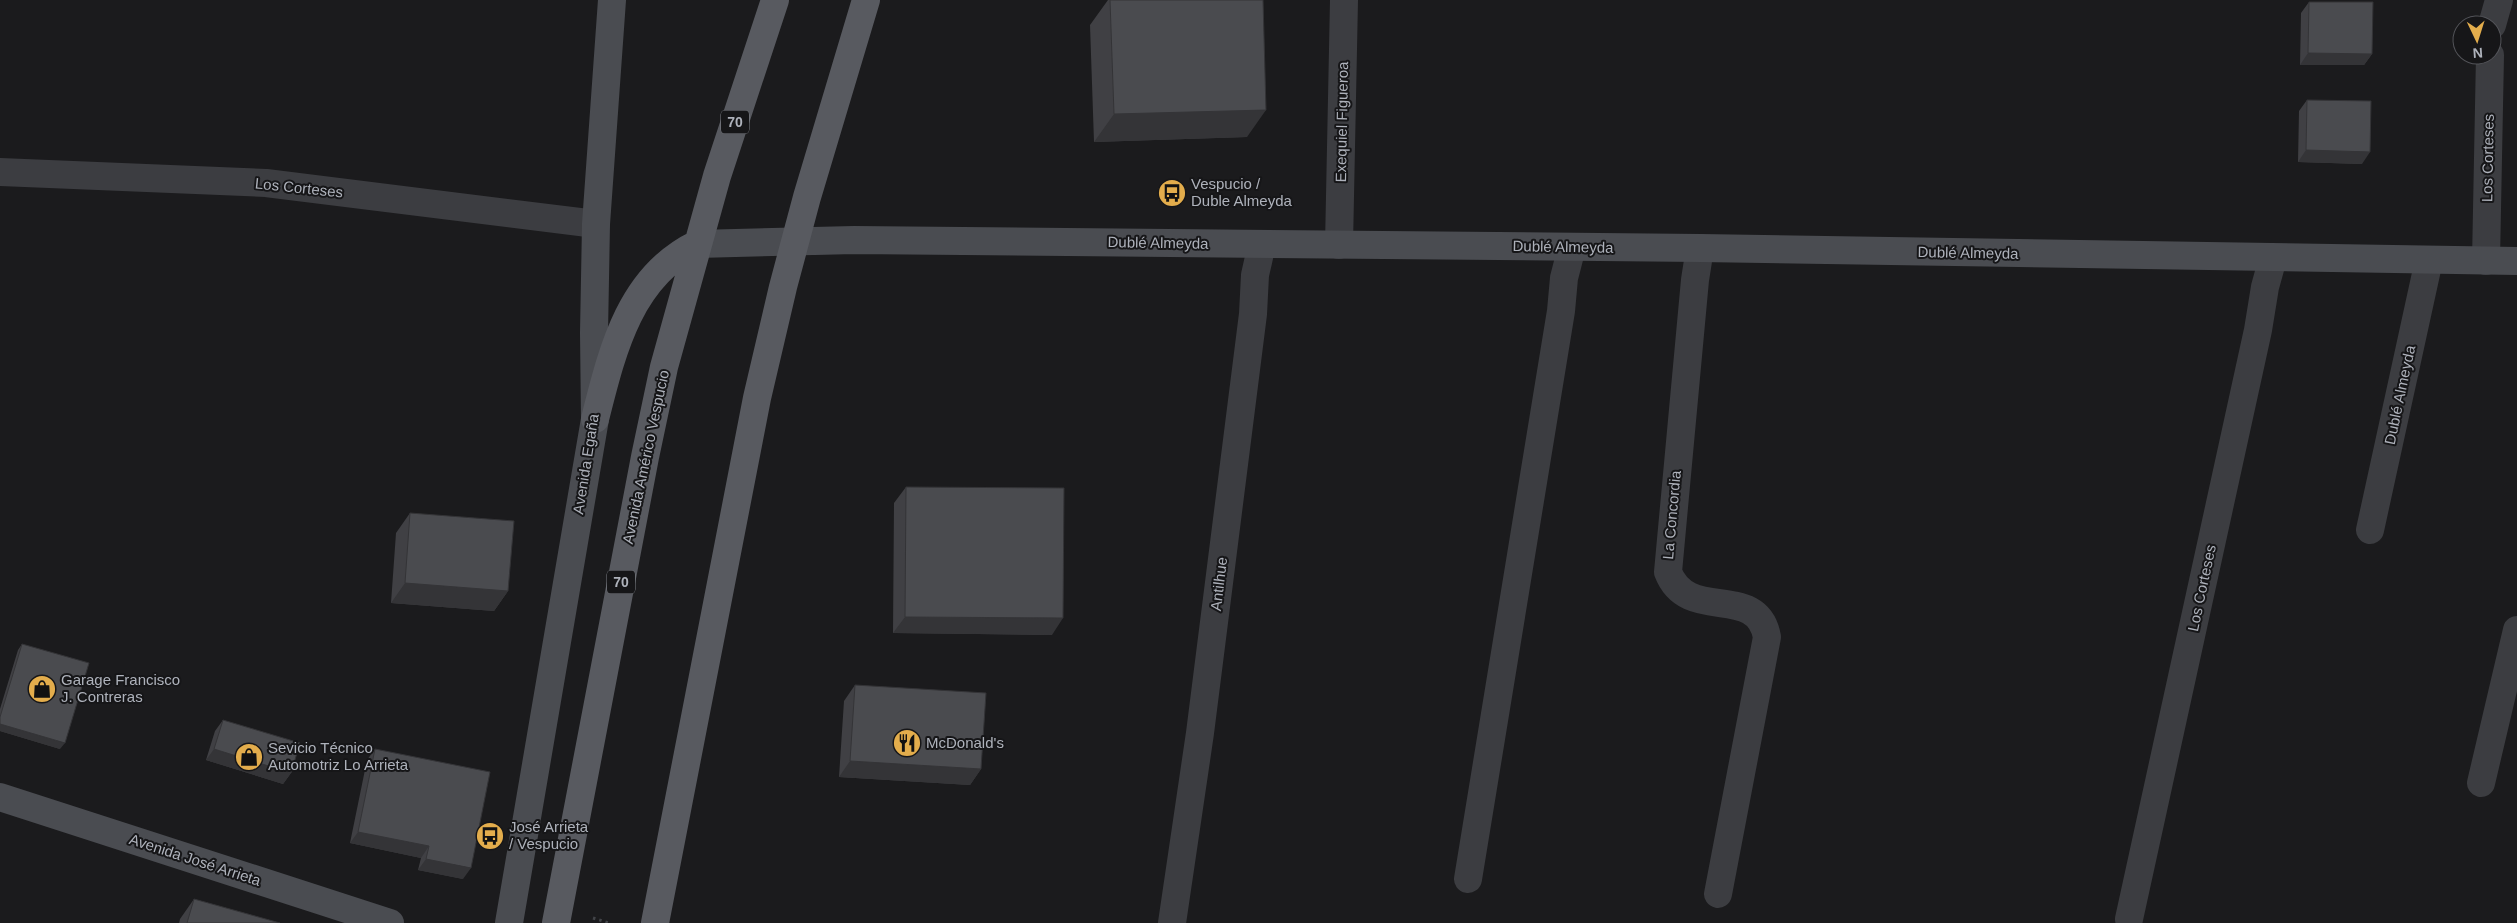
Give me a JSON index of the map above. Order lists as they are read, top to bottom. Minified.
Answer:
{"streets":{"main road":["70","Dublé Almeyda","Avenida Américo Vespucio","Avenida Egaña","Avenida José Arrieta"],"street":["Exequiel Figueroa","Los Corteses","La Concordia","Antilhue"]},"crossings":[["Exequiel Figueroa","Dublé Almeyda"],["Los Corteses","Dublé Almeyda"],["Los Corteses","Avenida Egaña"],["Dublé Almeyda","Avenida Américo Vespucio"],["Dublé Almeyda","La Concordia"],["Dublé Almeyda","Antilhue"]],"places":{"bus stop":["Vespucio / Duble Almeyda","José Arrieta / Vespucio"],"shop":["Garage Francisco J. Contreras","Sevicio Técnico Automotriz Lo Arrieta"],"restaurant":["McDonald's"]},"north":"bottom"}
